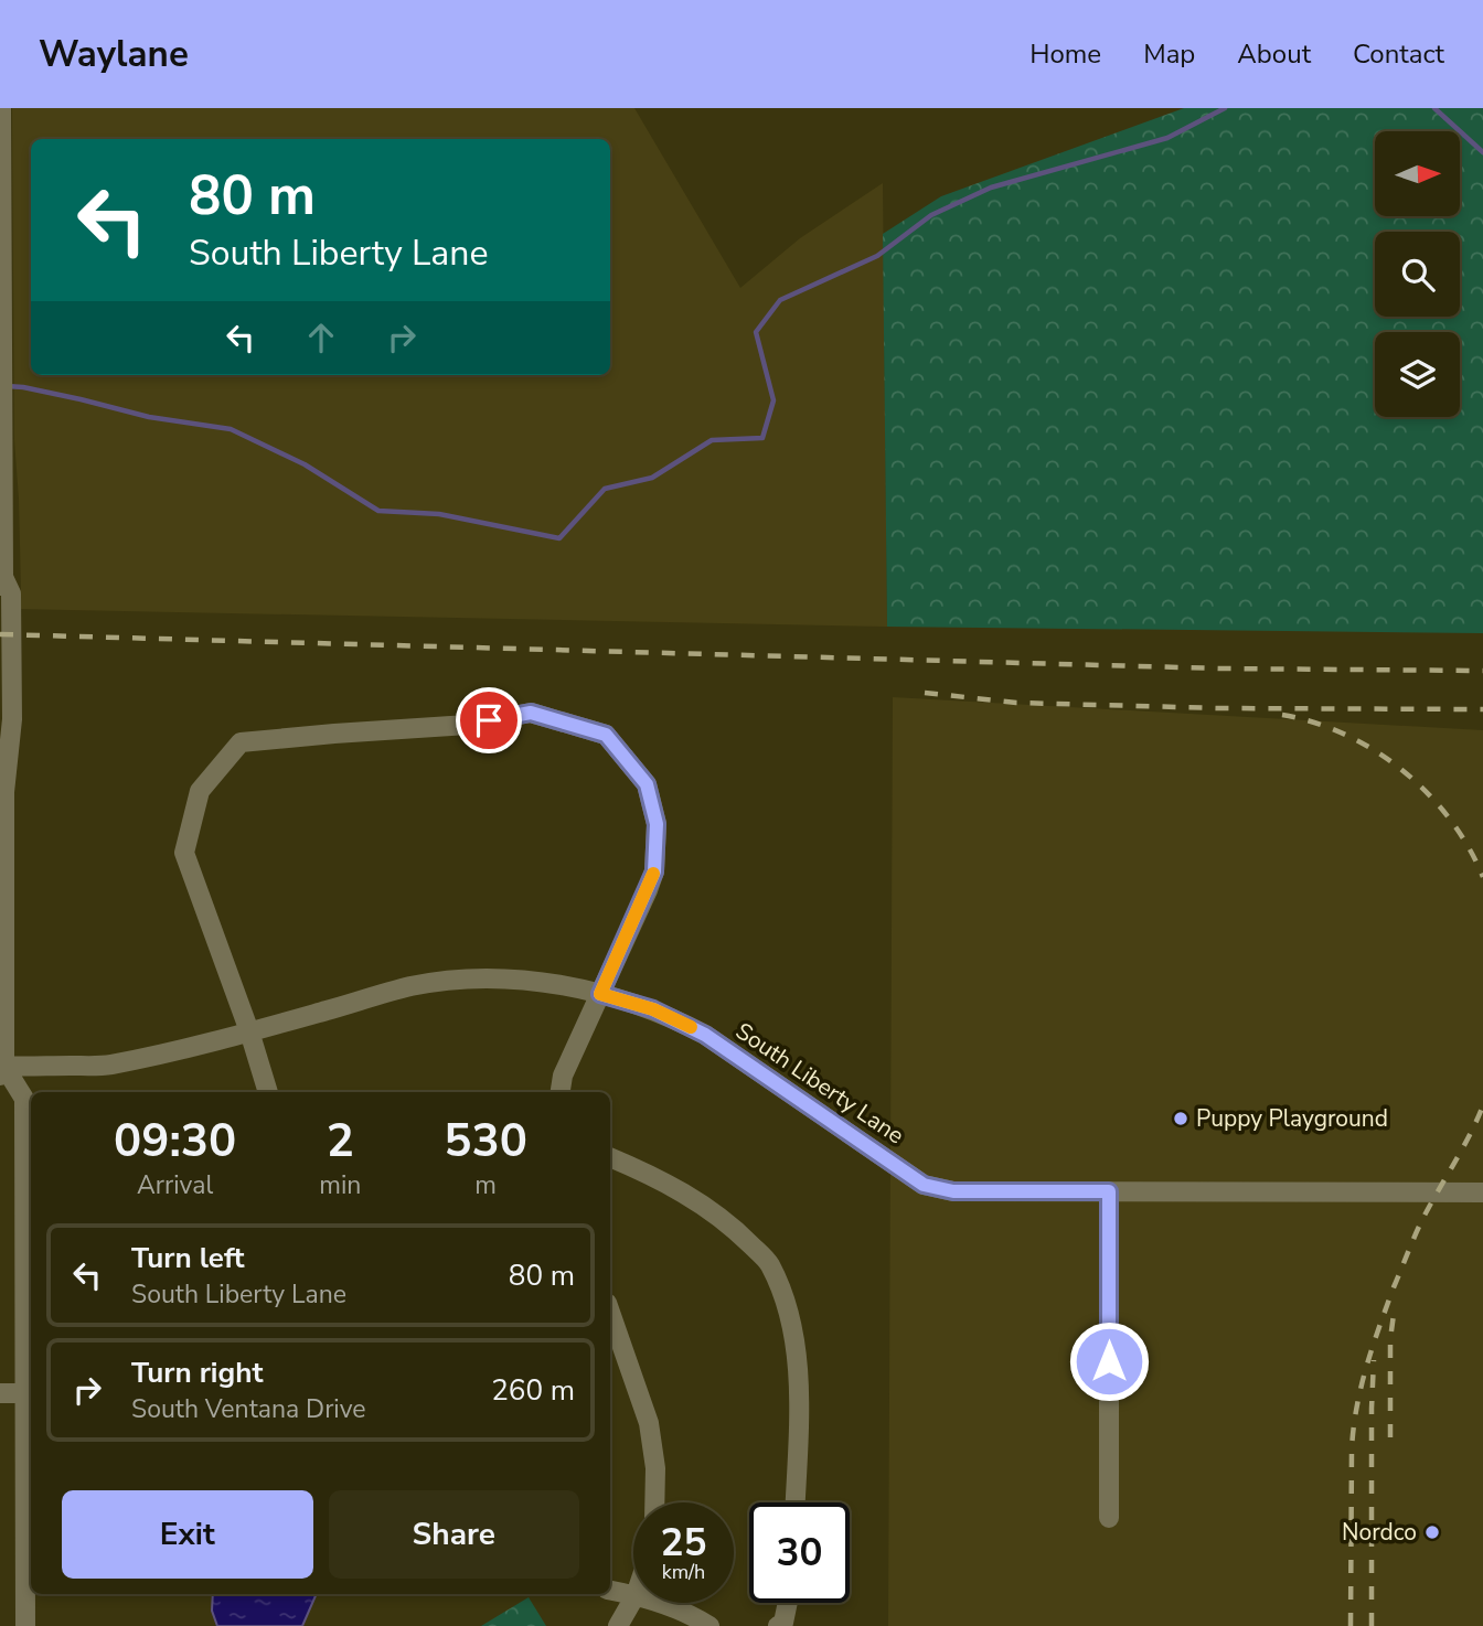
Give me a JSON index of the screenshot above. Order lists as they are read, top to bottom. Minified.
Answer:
{"streets":{"street":["South Liberty Lane"]},"places":["Puppy Playground","Nordco"],"north":"right","page":{"header":"Waylane","nav":["Home","Map","About","Contact"],"turn":["80 m","South Liberty Lane"],"eta":["09:30","Arrival","2","min","530","m"],"list":[{"name":"Turn left","note":"South Liberty Lane","value":"80 m"},{"name":"Turn right","note":"South Ventana Drive","value":"260 m"}],"buttons":["Exit","Share"],"speed":"25 km/h","limit":"30"}}
